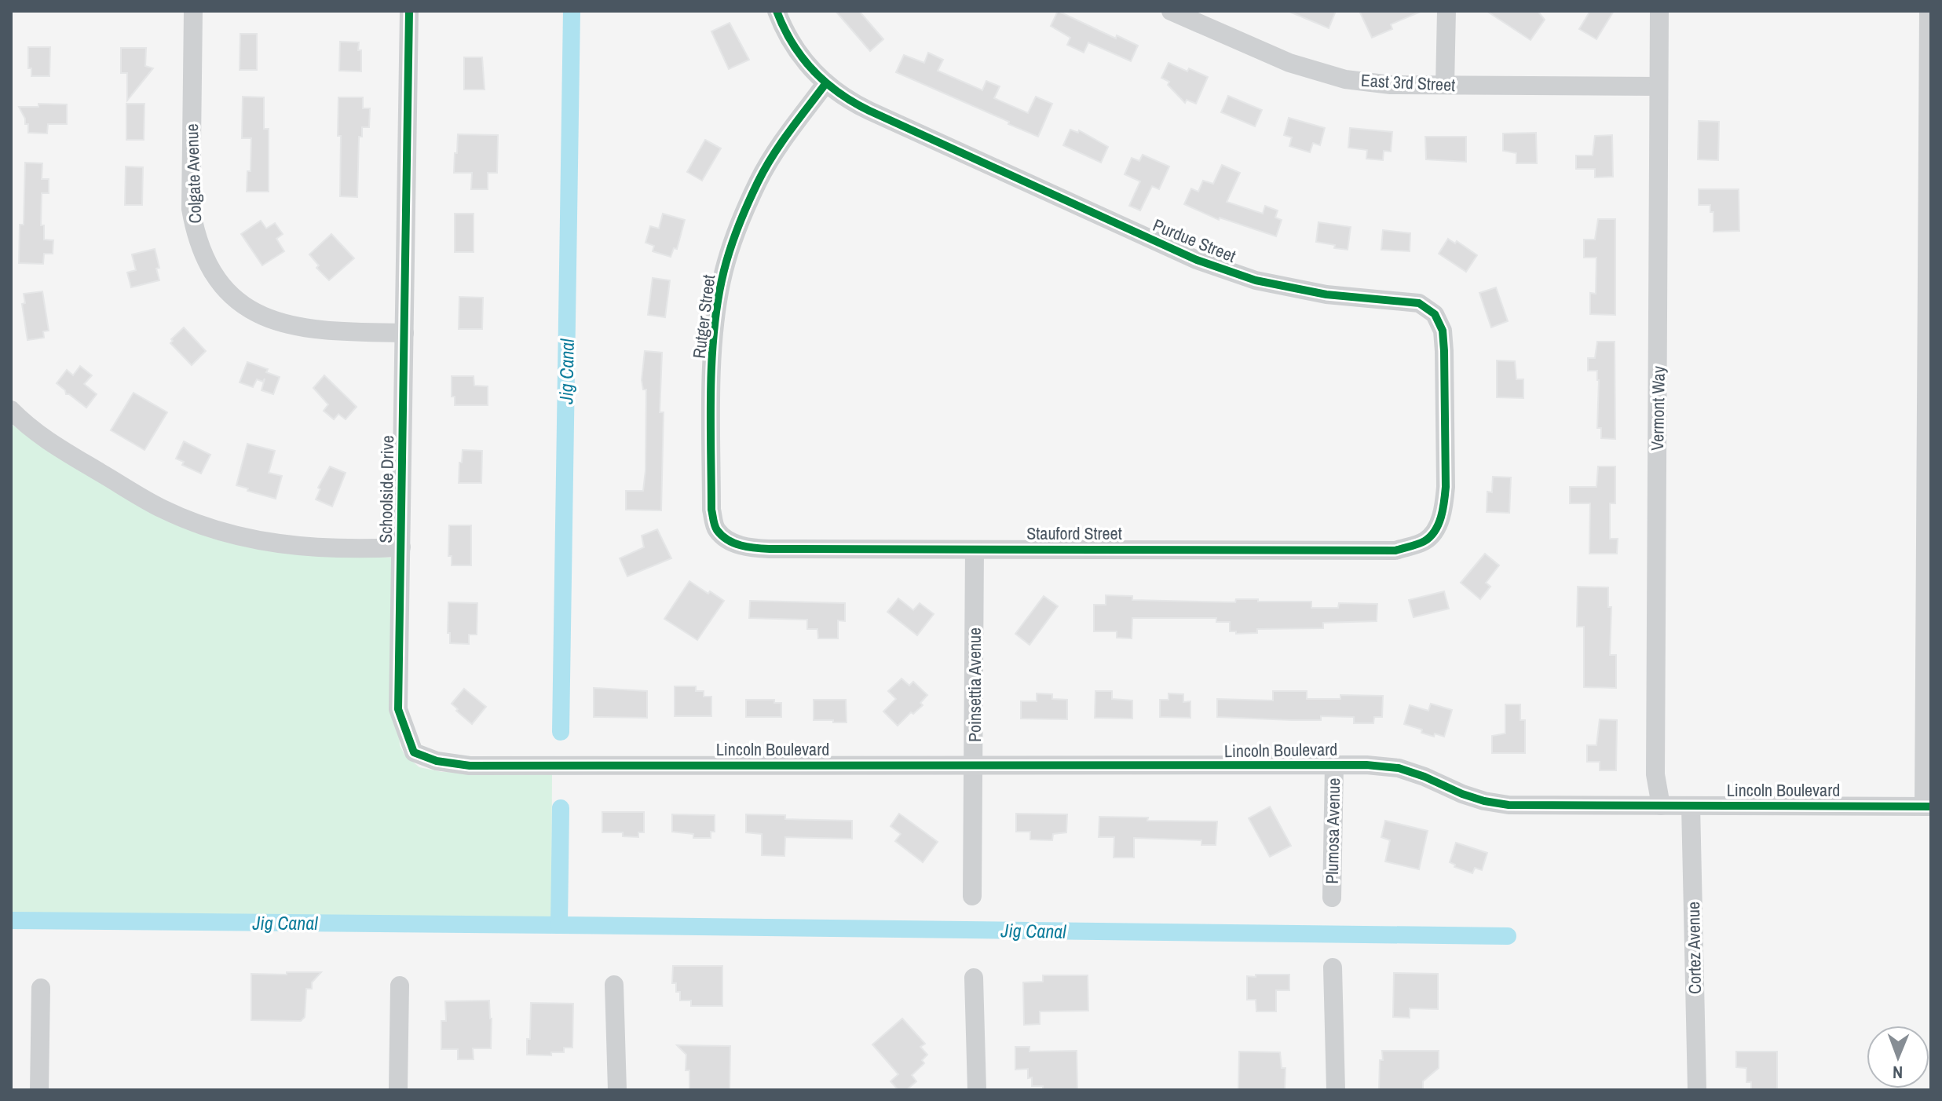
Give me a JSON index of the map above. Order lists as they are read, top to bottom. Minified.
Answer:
{"streets":{"street":["East 3rd Street","Colgate Avenue","Purdue Street","Rutger Street","Vermont Way","Schoolside Drive","Stauford Street","Poinsettia Avenue","Lincoln Boulevard","Plumosa Avenue","Cortez Avenue"]},"crossings":[["East 3rd Street","Vermont Way"],["Colgate Avenue","Schoolside Drive"],["Purdue Street","Rutger Street"],["Purdue Street","Stauford Street"],["Rutger Street","Stauford Street"],["Vermont Way","Lincoln Boulevard"],["Schoolside Drive","Lincoln Boulevard"],["Stauford Street","Poinsettia Avenue"],["Poinsettia Avenue","Lincoln Boulevard"],["Lincoln Boulevard","Plumosa Avenue"],["Lincoln Boulevard","Cortez Avenue"]],"water":["Jig Canal"],"north":"bottom"}
